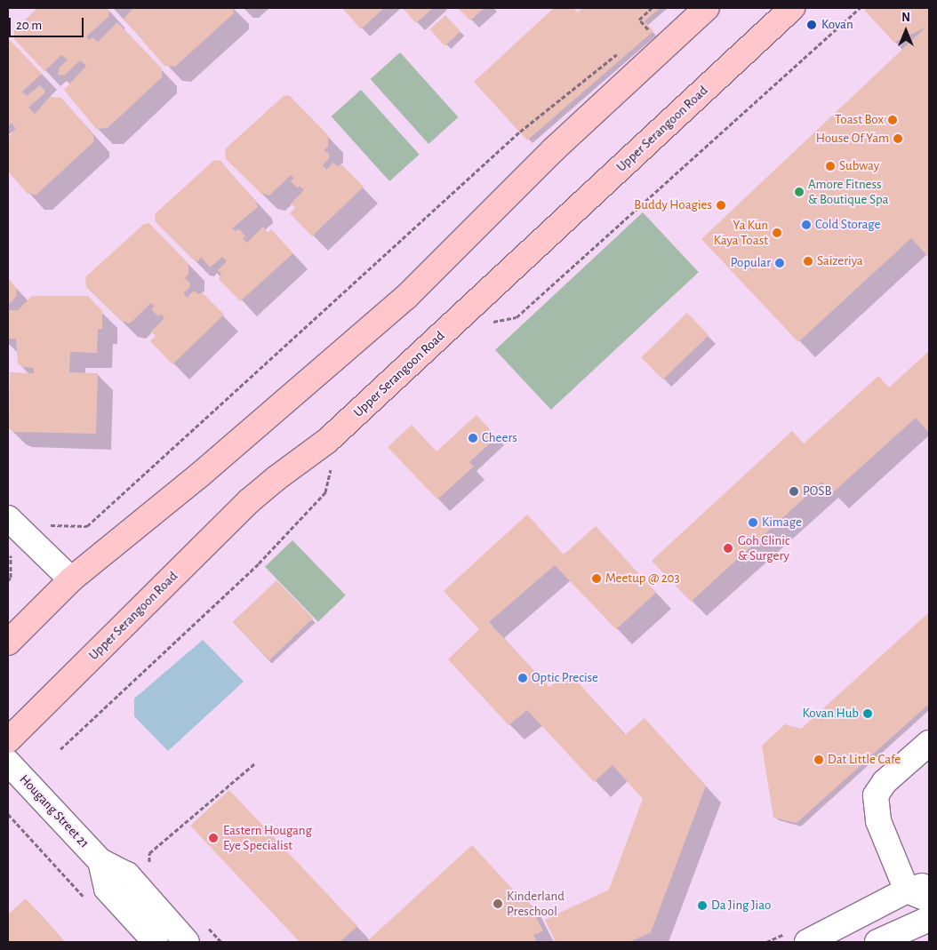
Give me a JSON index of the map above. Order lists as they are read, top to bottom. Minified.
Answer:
{"streets":{"main road":["Upper Serangoon Road"],"street":["Hougang Street 21"]},"places":["Kovan","Toast Box","House Of Yam","Subway","Amore Fitness & Boutique Spa","Buddy Hoagies","Cold Storage","Ya Kun Kaya Toast","Saizeriya","Popular","Cheers","POSB","Kimage","Goh Clinic & Surgery","Meetup @ 203","Optic Precise","Kovan Hub","Dat Little Cafe","Eastern Hougang Eye Specialist","Kinderland Preschool","Da Jing Jiao"],"scale_bar":"20 m","north":"top"}
